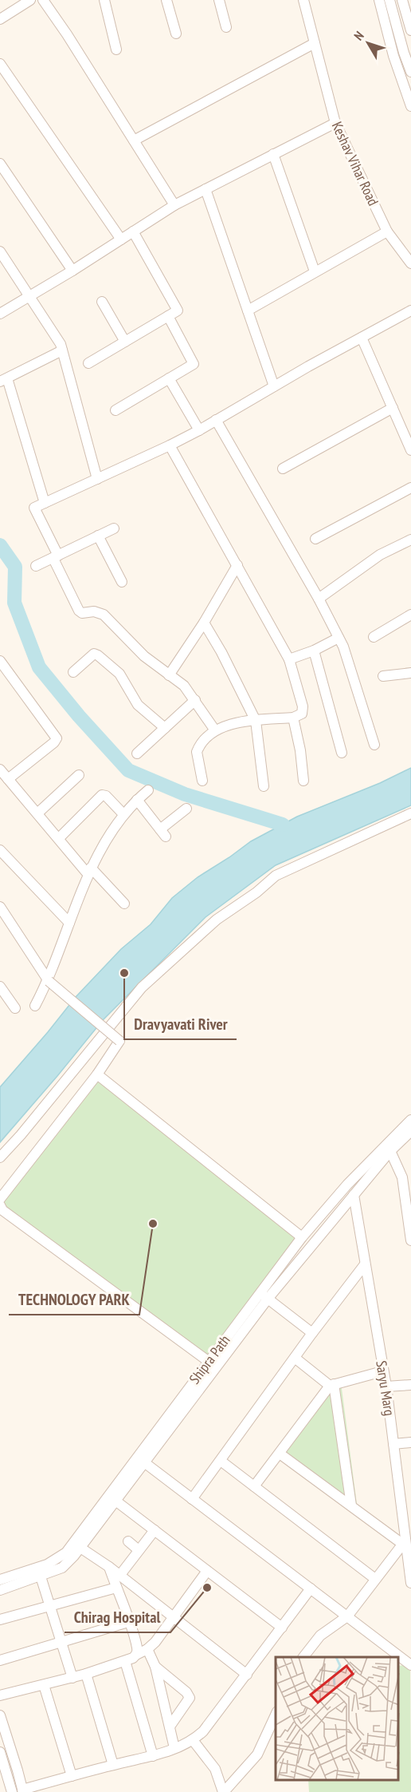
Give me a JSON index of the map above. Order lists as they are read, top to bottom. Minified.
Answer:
{"streets":{"street":["Keshav Vihar Road","Shipra Path","Saryu Marg"]},"crossings":[["Shipra Path","Saryu Marg"]],"places":["Dravyavati River","TECHNOLOGY PARK","Chirag Hospital"],"north":"top left"}
